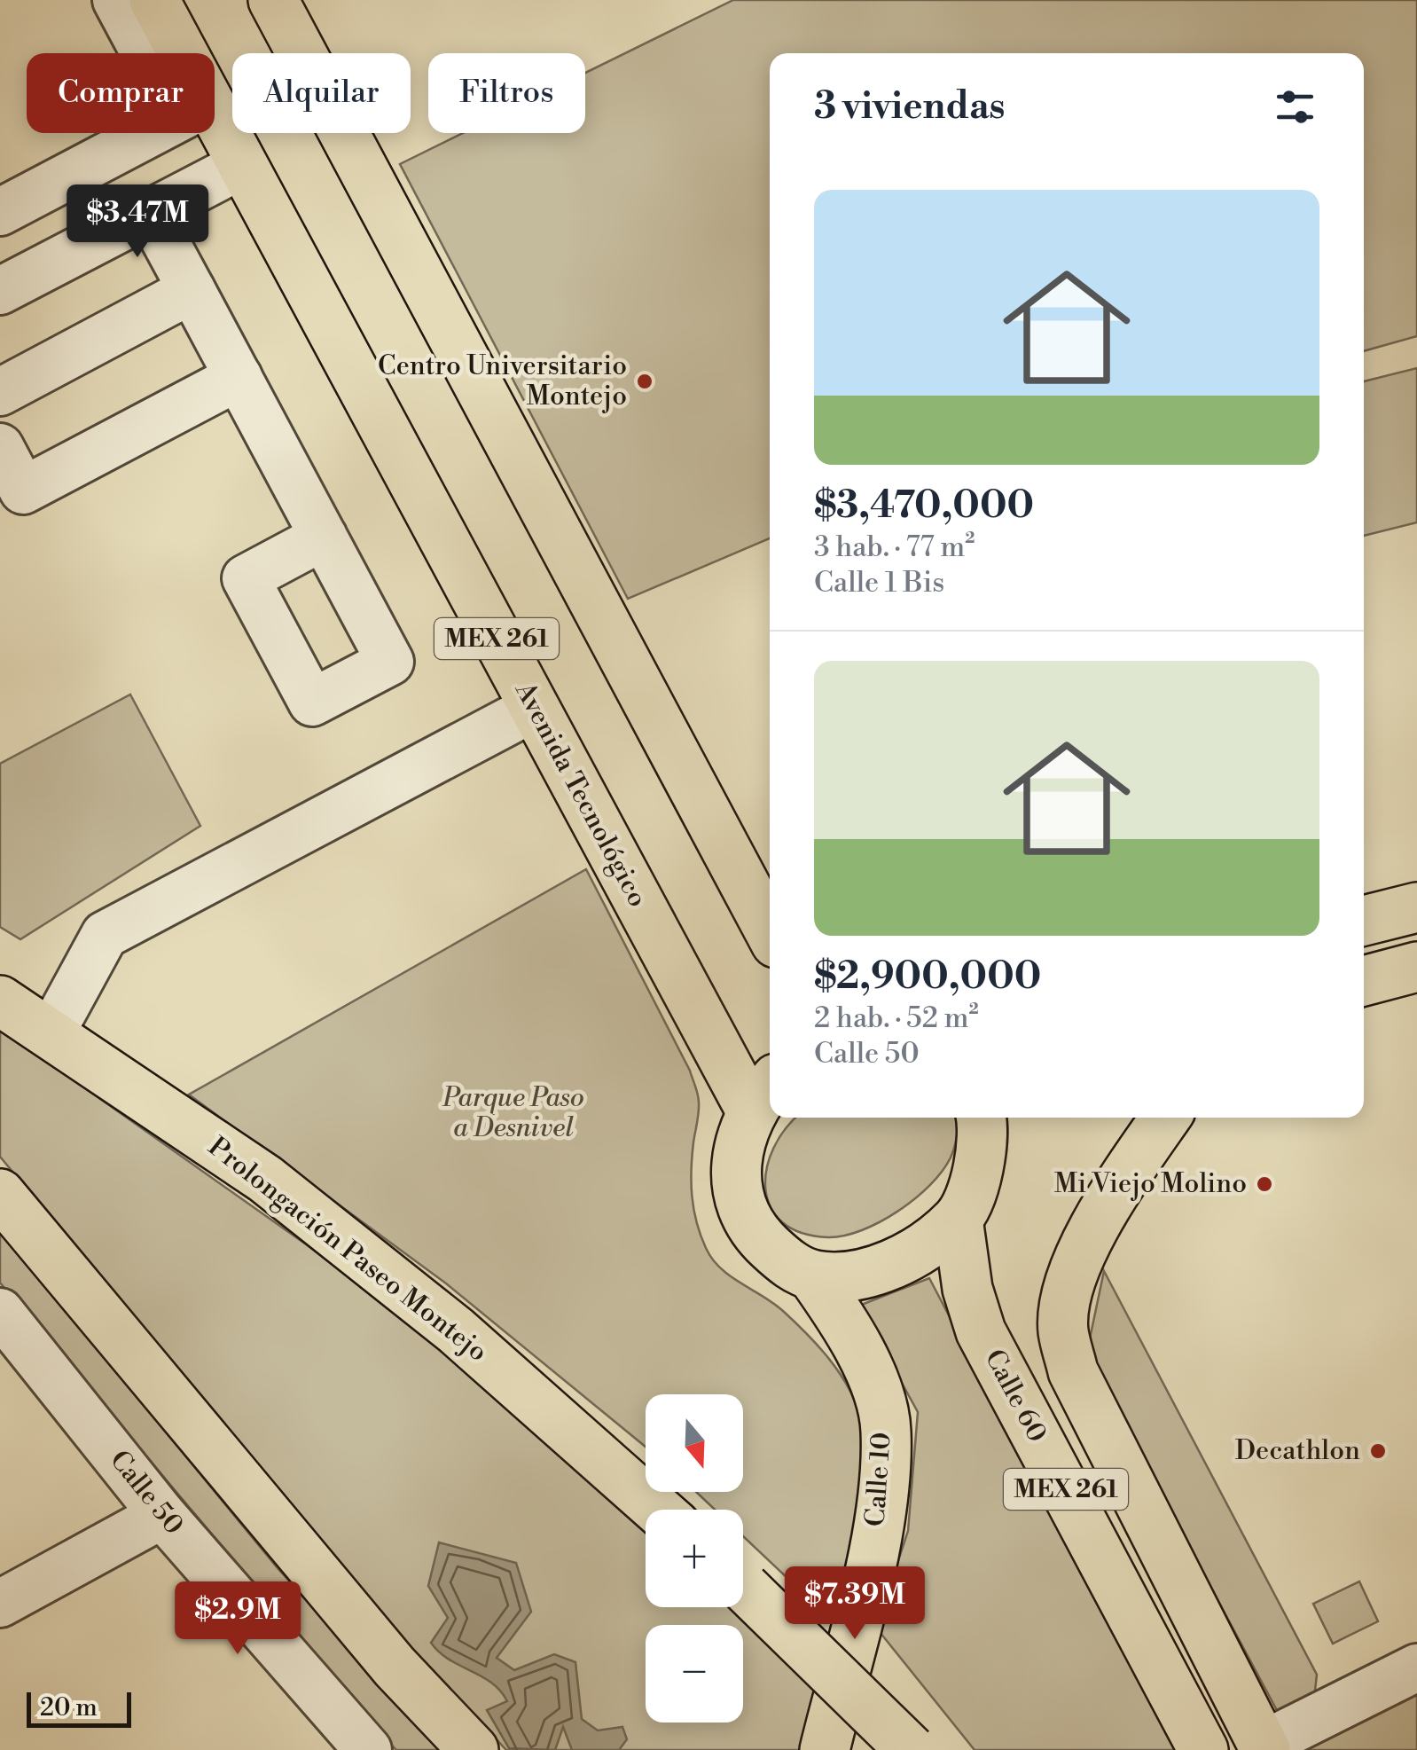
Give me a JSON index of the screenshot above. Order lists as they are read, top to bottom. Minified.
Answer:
{"streets":{"main road":["MEX 261","Avenida Tecnológico","Prolongación Paseo Montejo","Calle 60","Calle 10"],"street":["Calle 50"]},"parks":["Parque Paso a Desnivel"],"places":["Centro Universitario Montejo","Mi Viejo Molino","Decathlon"],"scale_bar":"20 m","north":"bottom","page":{"chip":["Comprar","Alquilar","Filtros"],"heading":"3 viviendas","list":[{"name":"$3,470,000","note":"3 hab. · 77 m² · Calle 1 Bis"},{"name":"$2,900,000","note":"2 hab. · 52 m² · Calle 50"}],"price":["$3.47M","$7.39M","$2.9M"],"map_buttons":["+","−"],"scale":"20 m"}}
